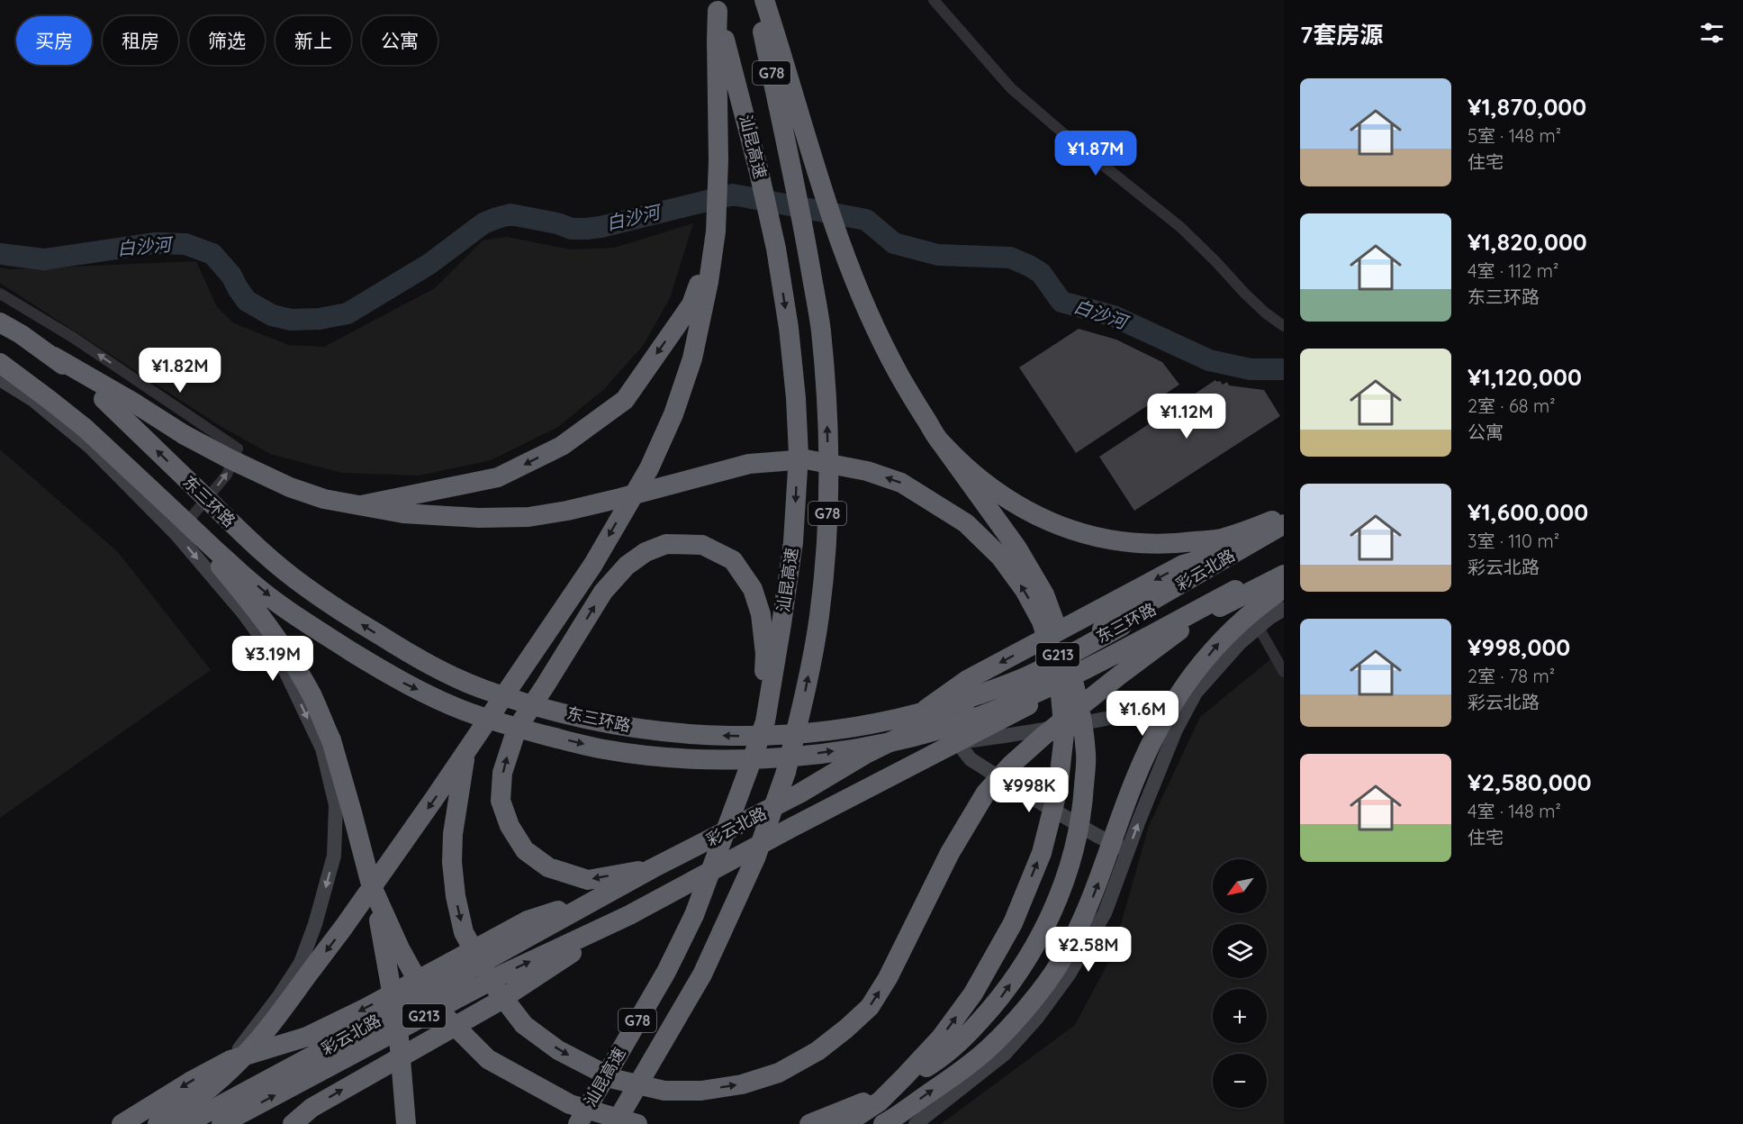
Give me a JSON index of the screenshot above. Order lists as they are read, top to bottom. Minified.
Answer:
{"streets":{"highway":["G78","汕昆高速","东三环路","彩云北路","G213"]},"crossings":[["彩云北路","G213"]],"water":["白沙河"],"north":"bottom left","page":{"heading":"7套房源","chip":["买房","租房","筛选","新上","公寓"],"list":[{"name":"¥1,870,000","note":"5室 · 148 m² · 住宅"},{"name":"¥1,820,000","note":"4室 · 112 m² · 东三环路"},{"name":"¥1,120,000","note":"2室 · 68 m² · 公寓"},{"name":"¥1,600,000","note":"3室 · 110 m² · 彩云北路"},{"name":"¥998,000","note":"2室 · 78 m² · 彩云北路"},{"name":"¥2,580,000","note":"4室 · 148 m² · 住宅"}],"price":["¥1.87M","¥1.82M","¥1.12M","¥3.19M","¥1.6M","¥998K","¥2.58M"],"map_buttons":["+","−"]}}
